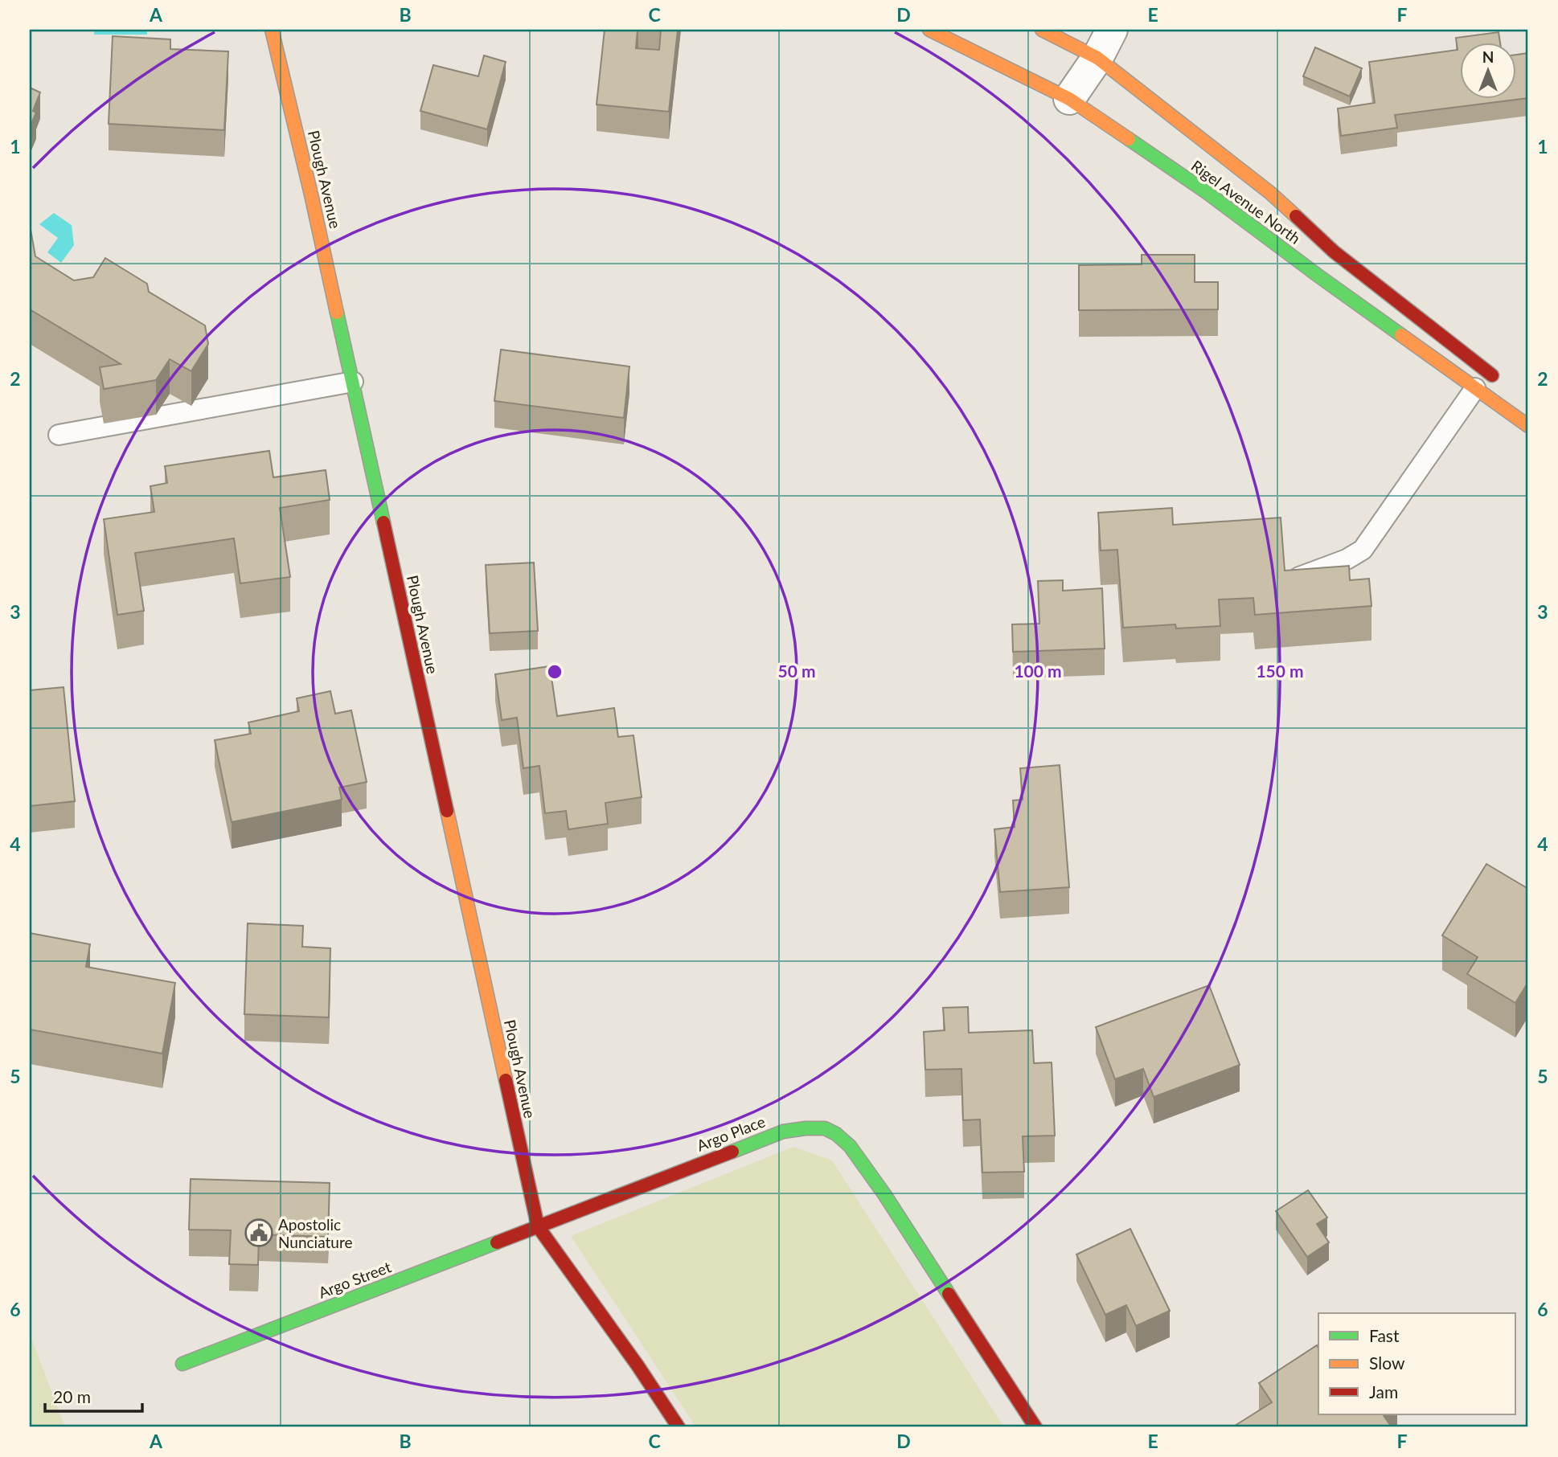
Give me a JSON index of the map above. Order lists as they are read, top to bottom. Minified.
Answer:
{"streets":{"street":["Plough Avenue","Rigel Avenue North","Argo Place","Argo Street"]},"crossings":[["Plough Avenue","Argo Place"],["Plough Avenue","Argo Street"],["Argo Place","Argo Street"]],"places":{"public building":["Apostolic Nunciature"]},"legend":["Fast","Slow","Jam"],"scale_bar":"20 m","north":"top","grid":{"columns":["A","B","C","D","E","F"],"rows":["1","2","3","4","5","6"]},"rings":["50 m","100 m","150 m"]}
